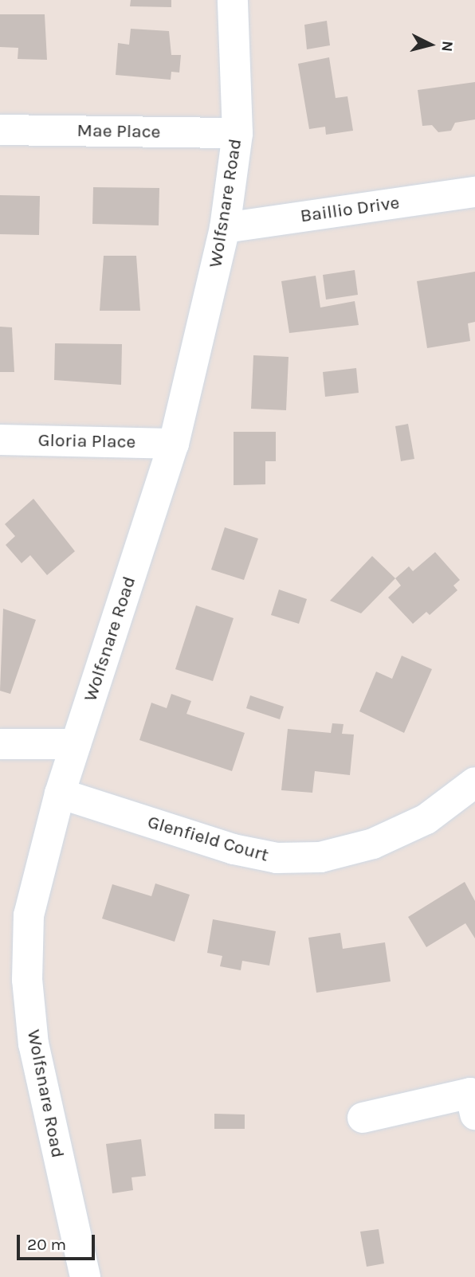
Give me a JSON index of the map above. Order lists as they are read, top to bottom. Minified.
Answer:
{"streets":{"street":["Mae Place","Wolfsnare Road","Baillio Drive","Gloria Place","Glenfield Court"]},"crossings":[["Mae Place","Wolfsnare Road"],["Wolfsnare Road","Baillio Drive"],["Wolfsnare Road","Gloria Place"],["Wolfsnare Road","Glenfield Court"]],"scale_bar":"20 m","north":"right"}
